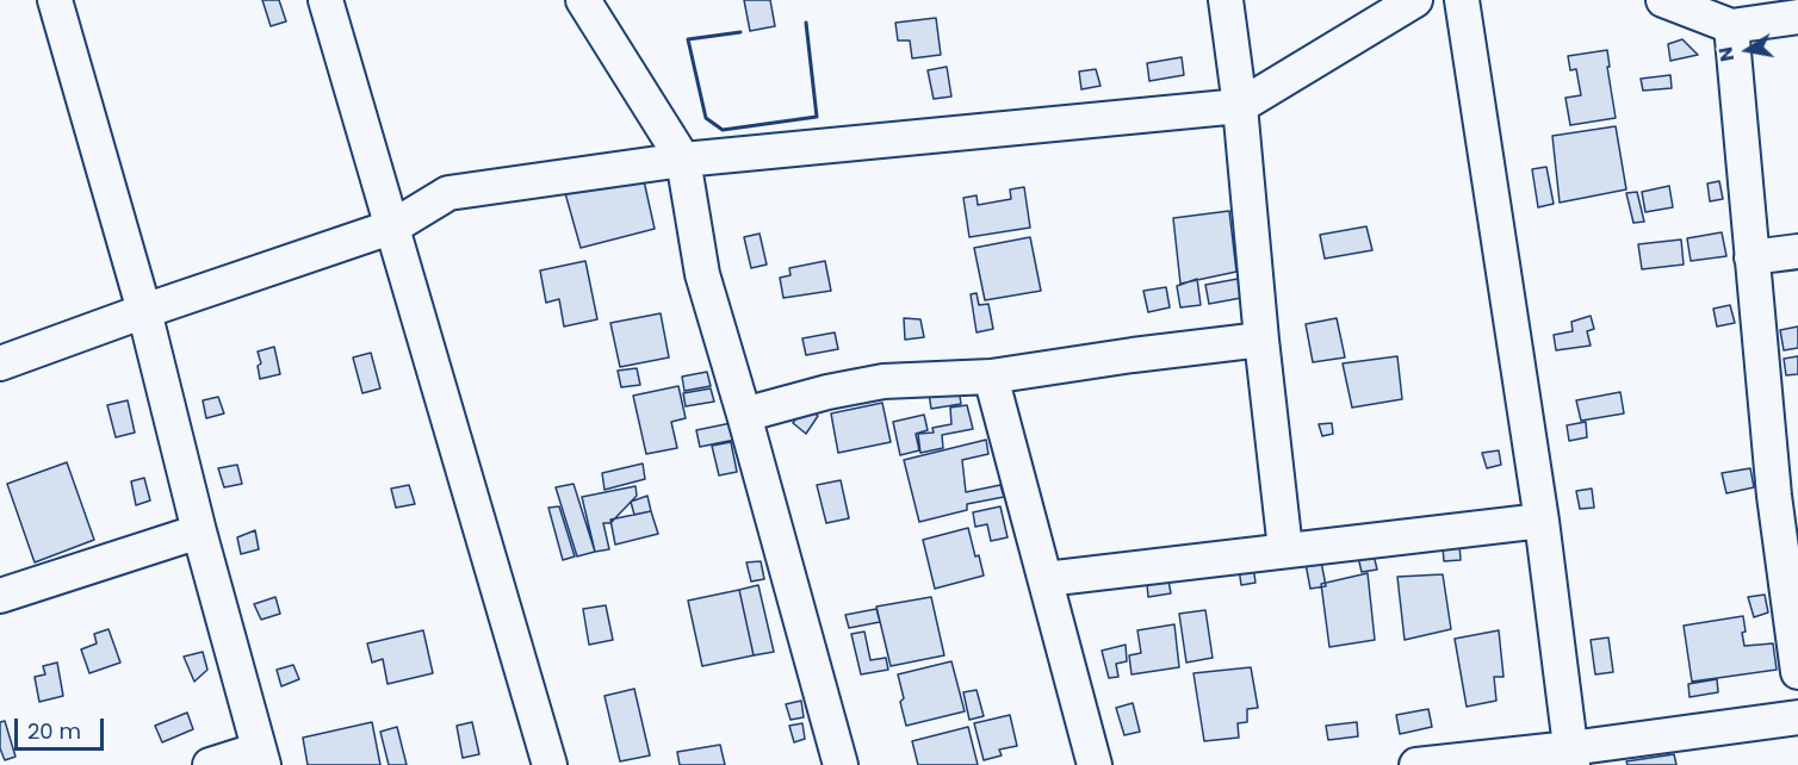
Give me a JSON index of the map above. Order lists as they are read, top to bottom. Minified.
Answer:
{"scale_bar":"20 m","north":"left"}
